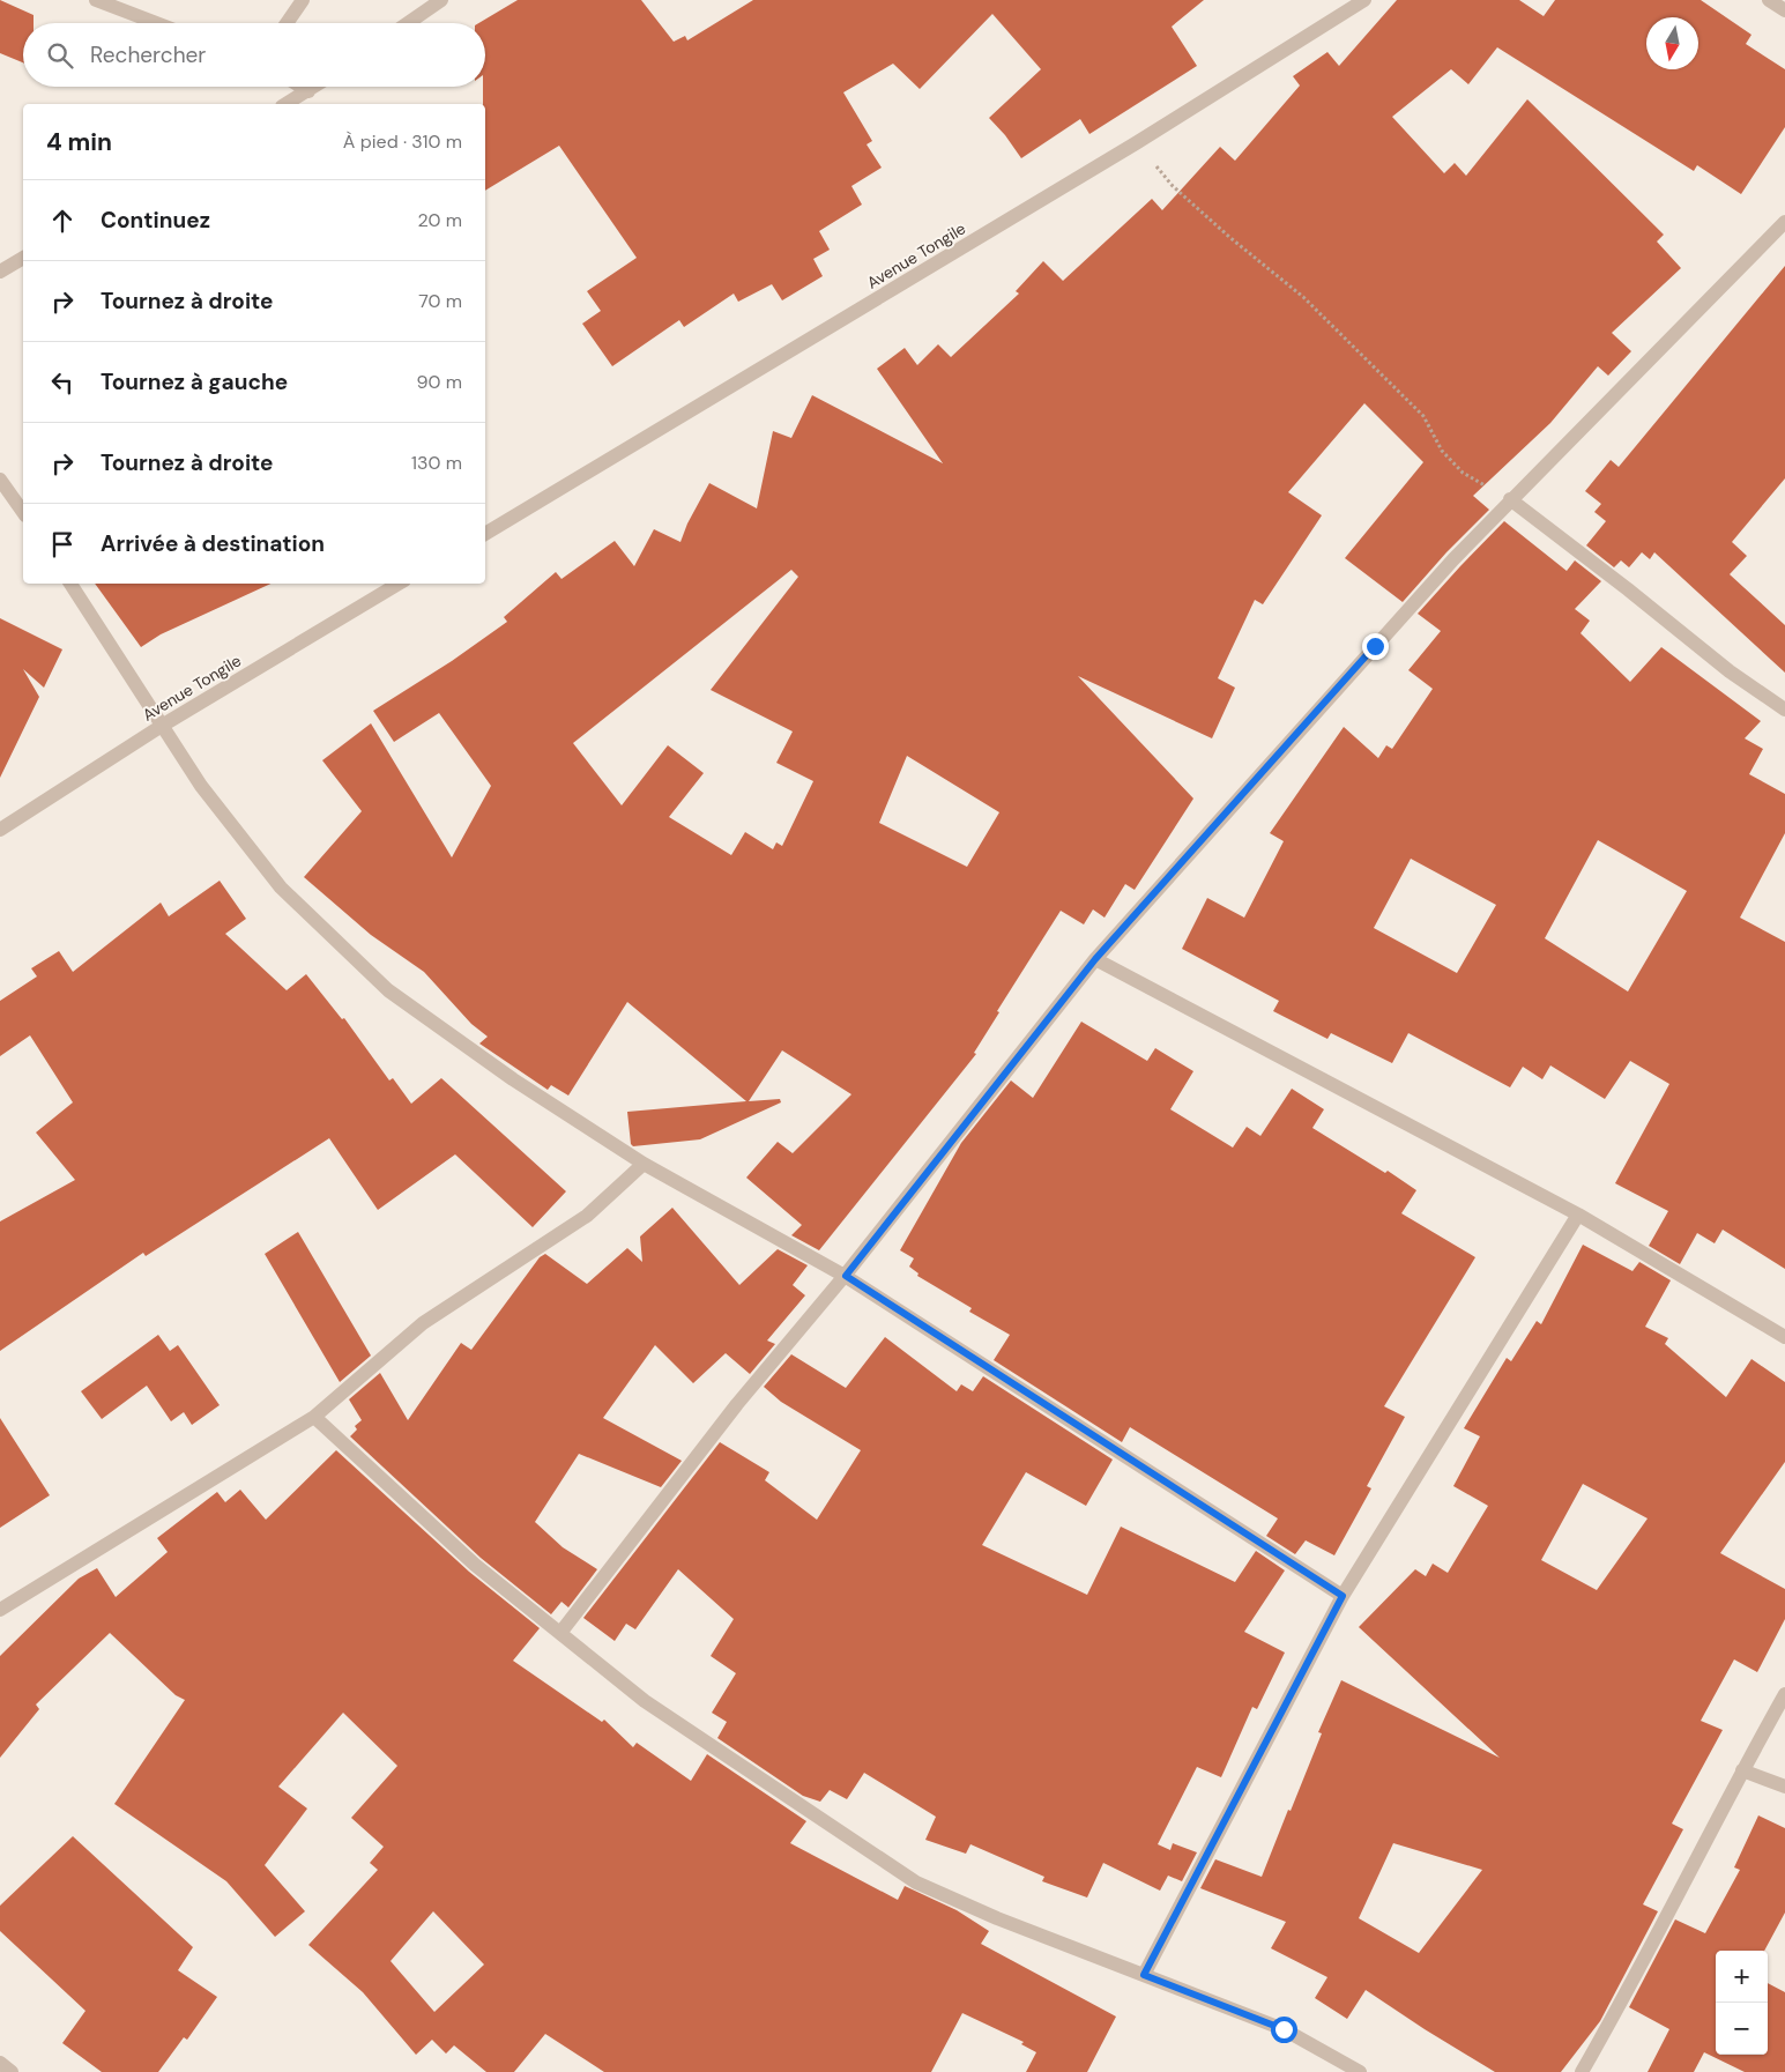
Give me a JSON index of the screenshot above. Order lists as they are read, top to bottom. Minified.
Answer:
{"streets":{"street":["Avenue Tongile"]},"north":"bottom","page":{"search":"Rechercher","heading":["4 min","À pied · 310 m"],"list":[["Continuez","20 m"],["Tournez à droite","70 m"],["Tournez à gauche","90 m"],["Tournez à droite","130 m"],"Arrivée à destination"],"map_buttons":["+","−"]}}
